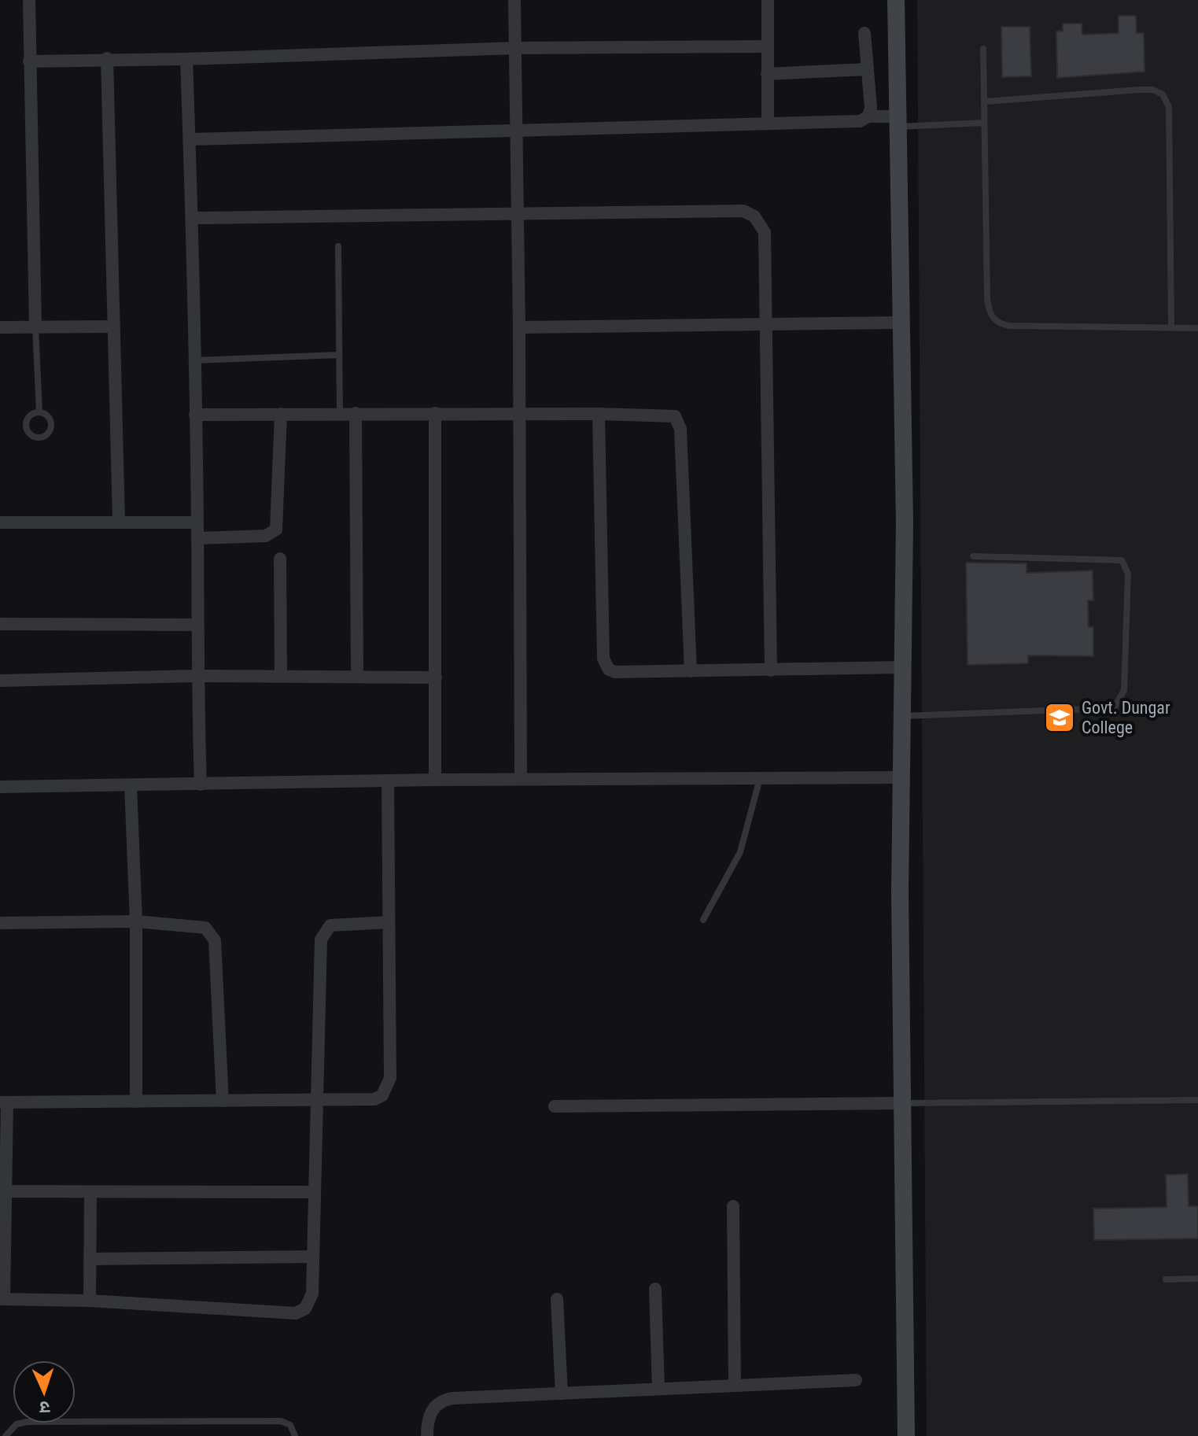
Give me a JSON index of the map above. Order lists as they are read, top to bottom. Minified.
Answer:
{"places":{"school or university":["Govt. Dungar College"]},"north":"bottom"}
